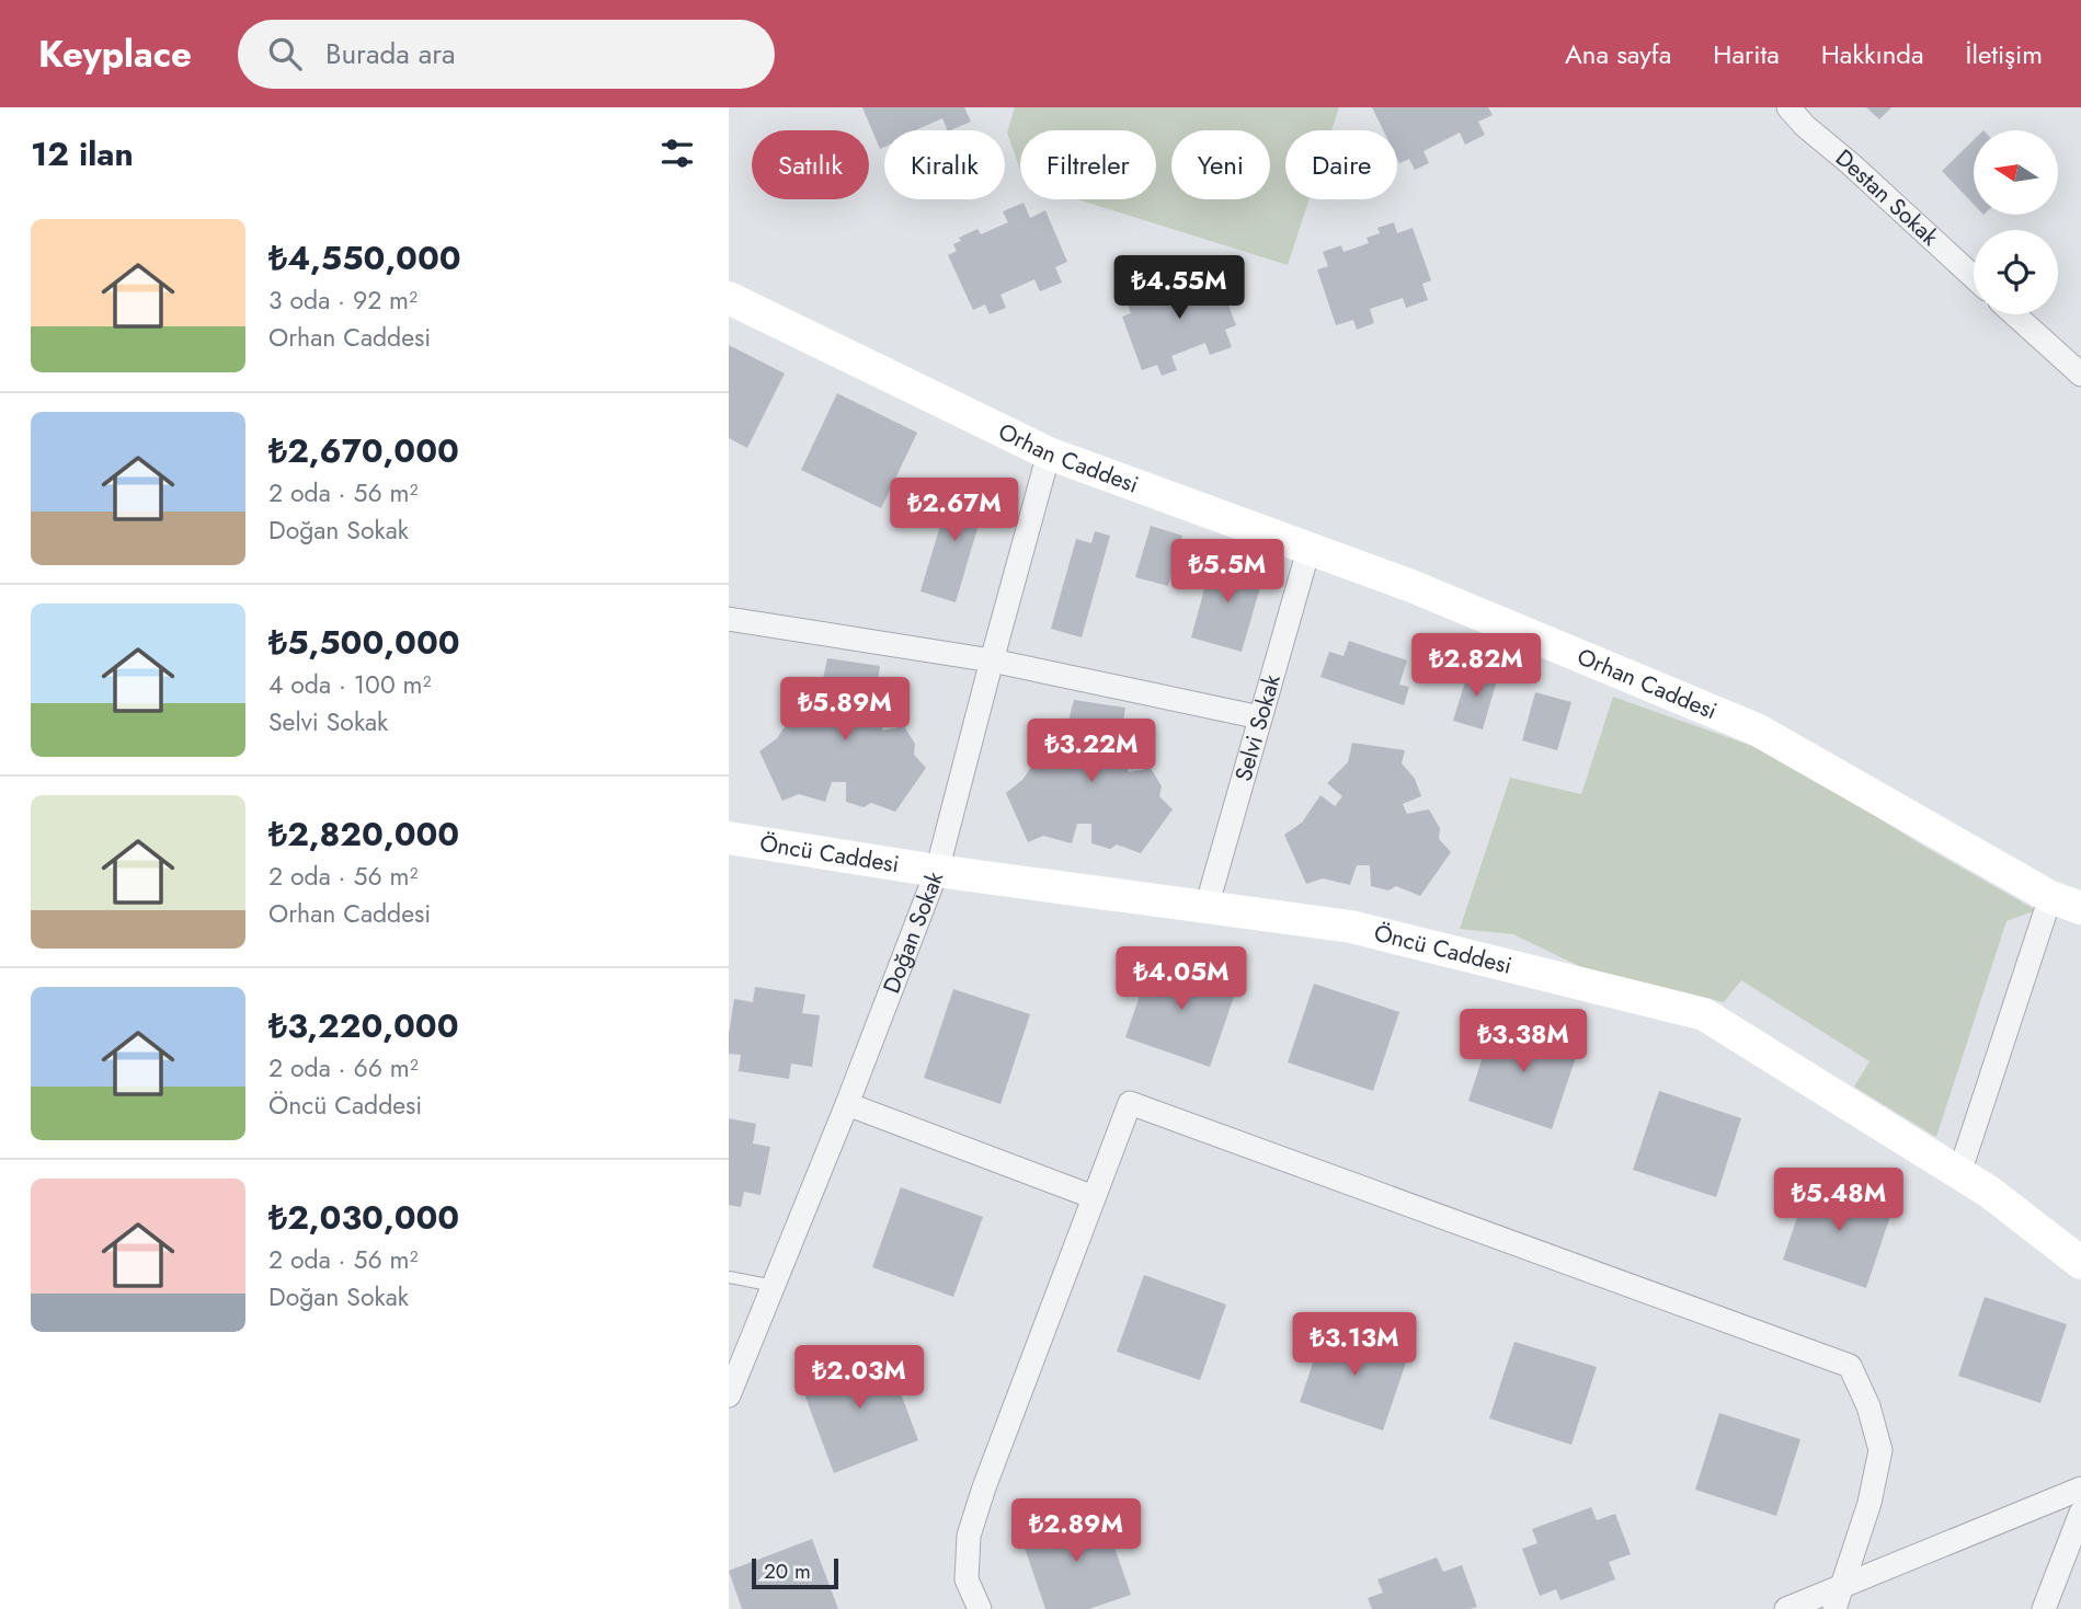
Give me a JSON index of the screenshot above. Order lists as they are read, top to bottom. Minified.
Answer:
{"streets":{"street":["Destan Sokak","Orhan Caddesi","Selvi Sokak","Öncü Caddesi","Doğan Sokak"]},"crossings":[["Orhan Caddesi","Selvi Sokak"],["Orhan Caddesi","Doğan Sokak"],["Selvi Sokak","Öncü Caddesi"],["Öncü Caddesi","Doğan Sokak"]],"scale_bar":"20 m","north":"left","page":{"header":"Keyplace","search":"Burada ara","nav":["Ana sayfa","Harita","Hakkında","İletişim"],"heading":"12 ilan","chip":["Satılık","Kiralık","Filtreler","Yeni","Daire"],"list":[{"name":"₺4,550,000","note":"3 oda · 92 m² · Orhan Caddesi"},{"name":"₺2,670,000","note":"2 oda · 56 m² · Doğan Sokak"},{"name":"₺5,500,000","note":"4 oda · 100 m² · Selvi Sokak"},{"name":"₺2,820,000","note":"2 oda · 56 m² · Orhan Caddesi"},{"name":"₺3,220,000","note":"2 oda · 66 m² · Öncü Caddesi"},{"name":"₺2,030,000","note":"2 oda · 56 m² · Doğan Sokak"}],"price":["₺4.55M","₺2.67M","₺5.5M","₺2.82M","₺5.89M","₺3.22M","₺4.05M","₺3.38M","₺5.48M","₺3.13M","₺2.03M","₺2.89M"],"scale":"20 m"}}
